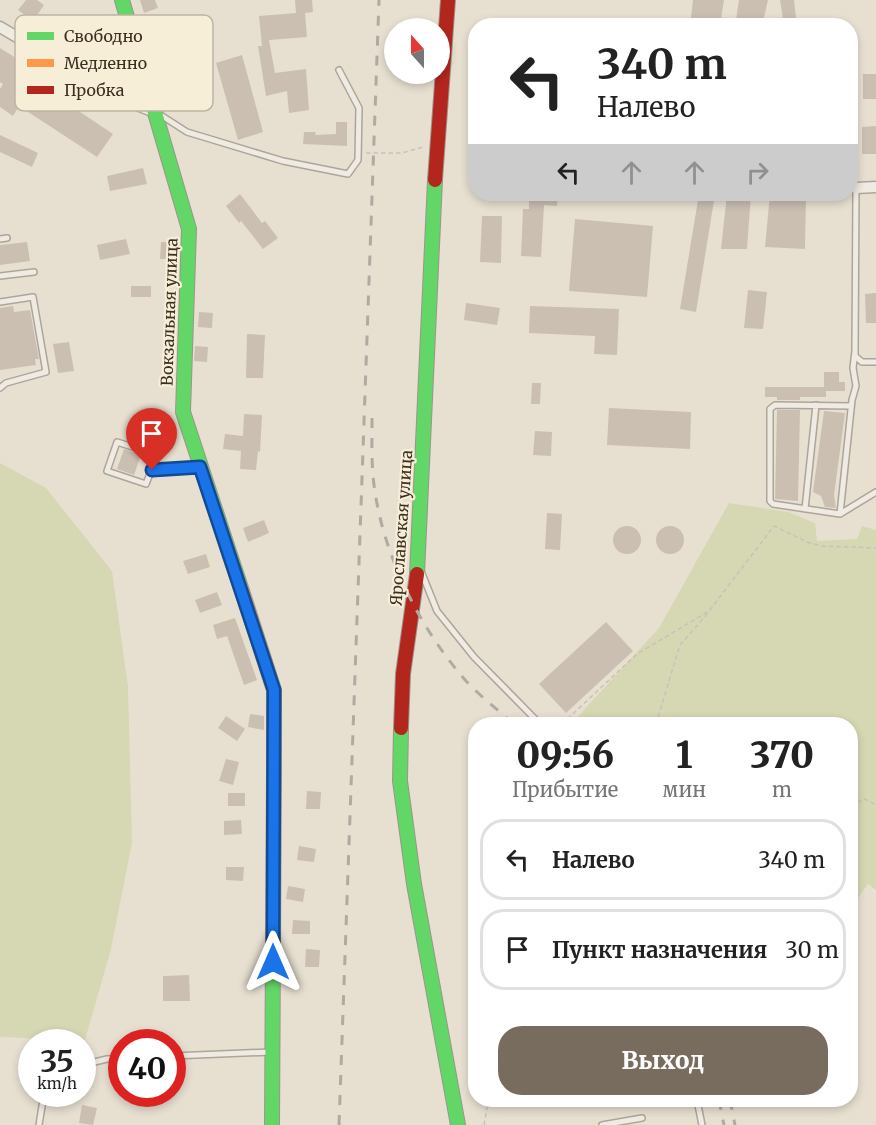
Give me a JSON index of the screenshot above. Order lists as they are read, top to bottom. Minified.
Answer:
{"streets":{"street":["Вокзальная улица","Ярославская улица"]},"legend":["Свободно","Медленно","Пробка"],"north":"top","page":{"turn":["340 m","Налево"],"eta":["09:56","Прибытие","1","мин","370","m"],"list":[{"name":"Налево","value":"340 m"},{"name":"Пункт назначения","value":"30 m"}],"buttons":"Выход","speed":"35 km/h","limit":"40"}}
